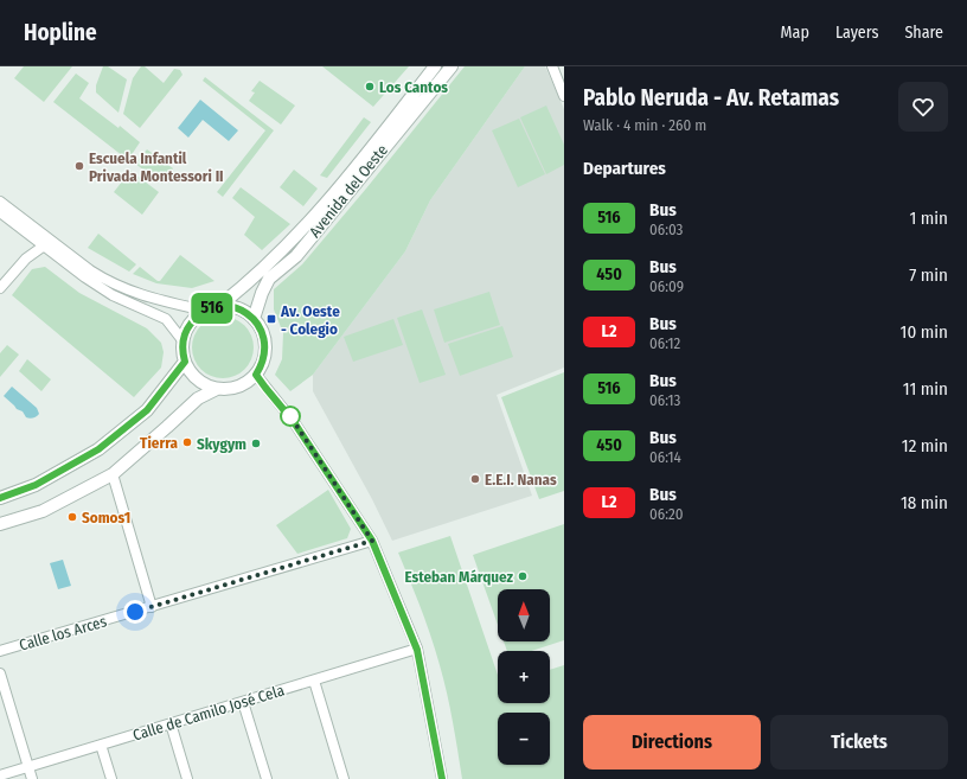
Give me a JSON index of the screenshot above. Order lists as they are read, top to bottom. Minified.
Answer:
{"streets":{"street":["Avenida del Oeste","Calle los Arces","Calle de Camilo José Cela"]},"places":{"other":["Los Cantos","Escuela Infantil Privada Montessori II","Tierra","Skygym","E.E.I. Nanas","Somos1","Esteban Márquez"],"transit":["Av. Oeste - Colegio"]},"lines":["bus line 516"],"north":"top","page":{"header":"Hopline","nav":["Map","Layers","Share"],"on_map":"516","heading":[["Pablo Neruda - Av. Retamas","Walk · 4 min · 260 m"],"Departures"],"list":[{"mark":"516","name":"Bus","note":"06:03","value":"1 min"},{"mark":"450","name":"Bus","note":"06:09","value":"7 min"},{"mark":"L2","name":"Bus","note":"06:12","value":"10 min"},{"mark":"516","name":"Bus","note":"06:13","value":"11 min"},{"mark":"450","name":"Bus","note":"06:14","value":"12 min"},{"mark":"L2","name":"Bus","note":"06:20","value":"18 min"}],"map_buttons":["+","−"],"buttons":["Directions","Tickets"]}}
